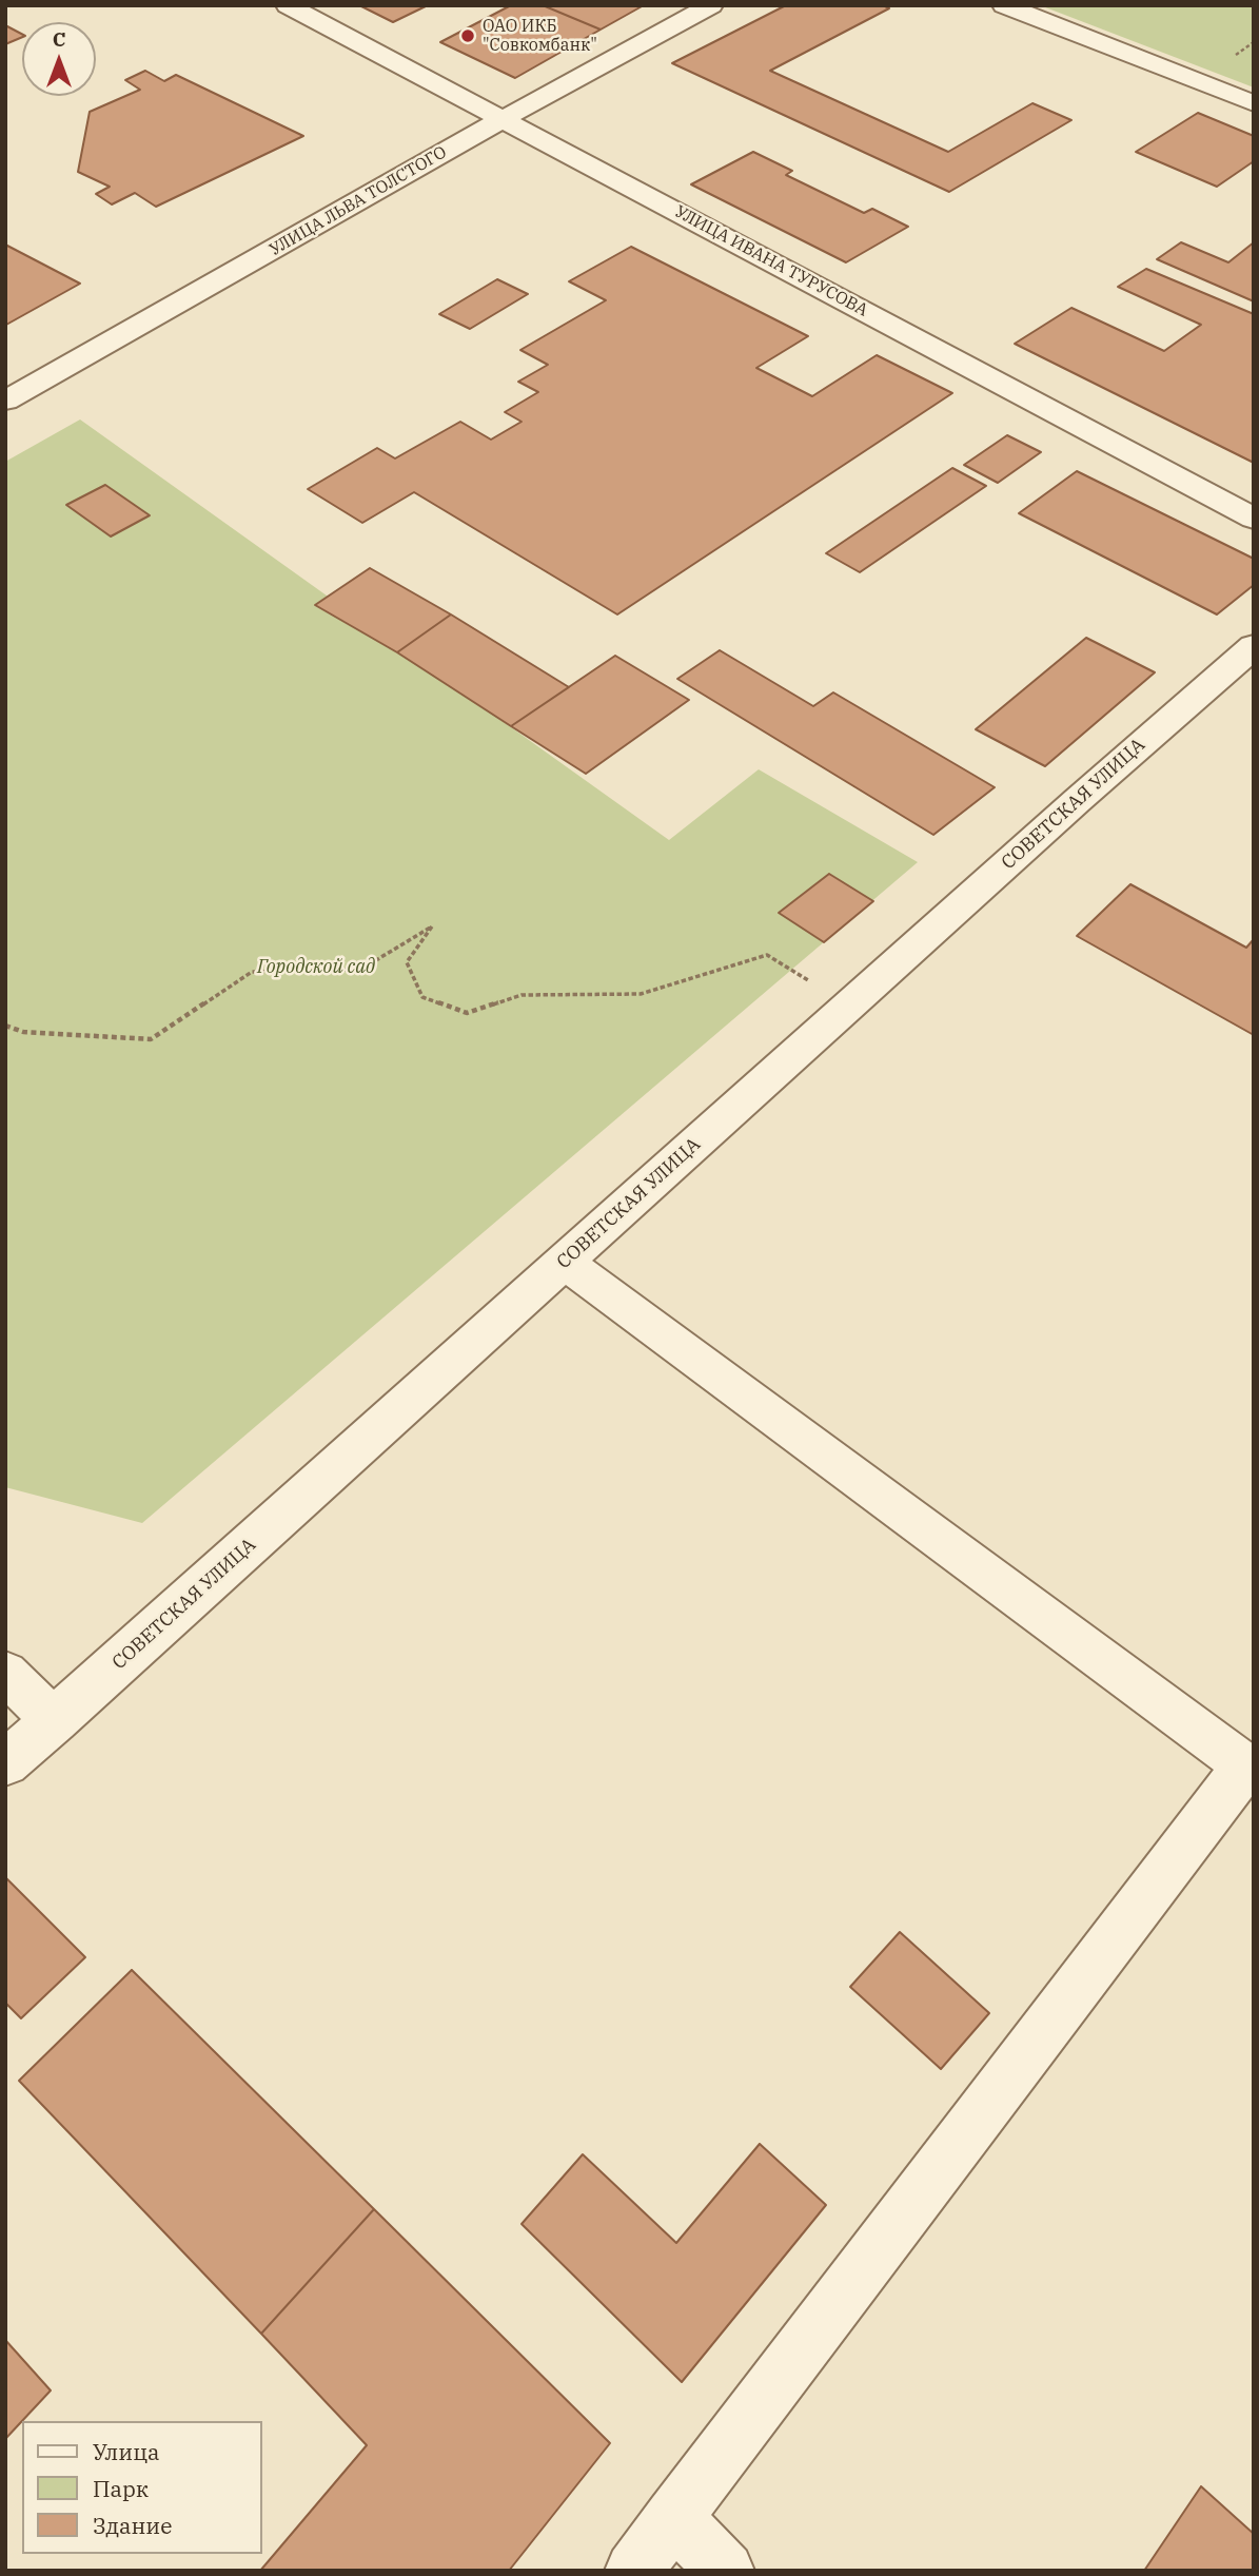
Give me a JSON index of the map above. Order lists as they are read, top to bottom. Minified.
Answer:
{"streets":{"street":["УЛИЦА ЛЬВА ТОЛСТОГО","УЛИЦА ИВАНА ТУРУСОВА","СОВЕТСКАЯ УЛИЦА"]},"crossings":[["УЛИЦА ЛЬВА ТОЛСТОГО","УЛИЦА ИВАНА ТУРУСОВА"]],"parks":["Городской сад"],"places":["ОАО ИКБ \"Совкомбанк\""],"legend":["Улица","Парк","Здание"],"north":"top"}
